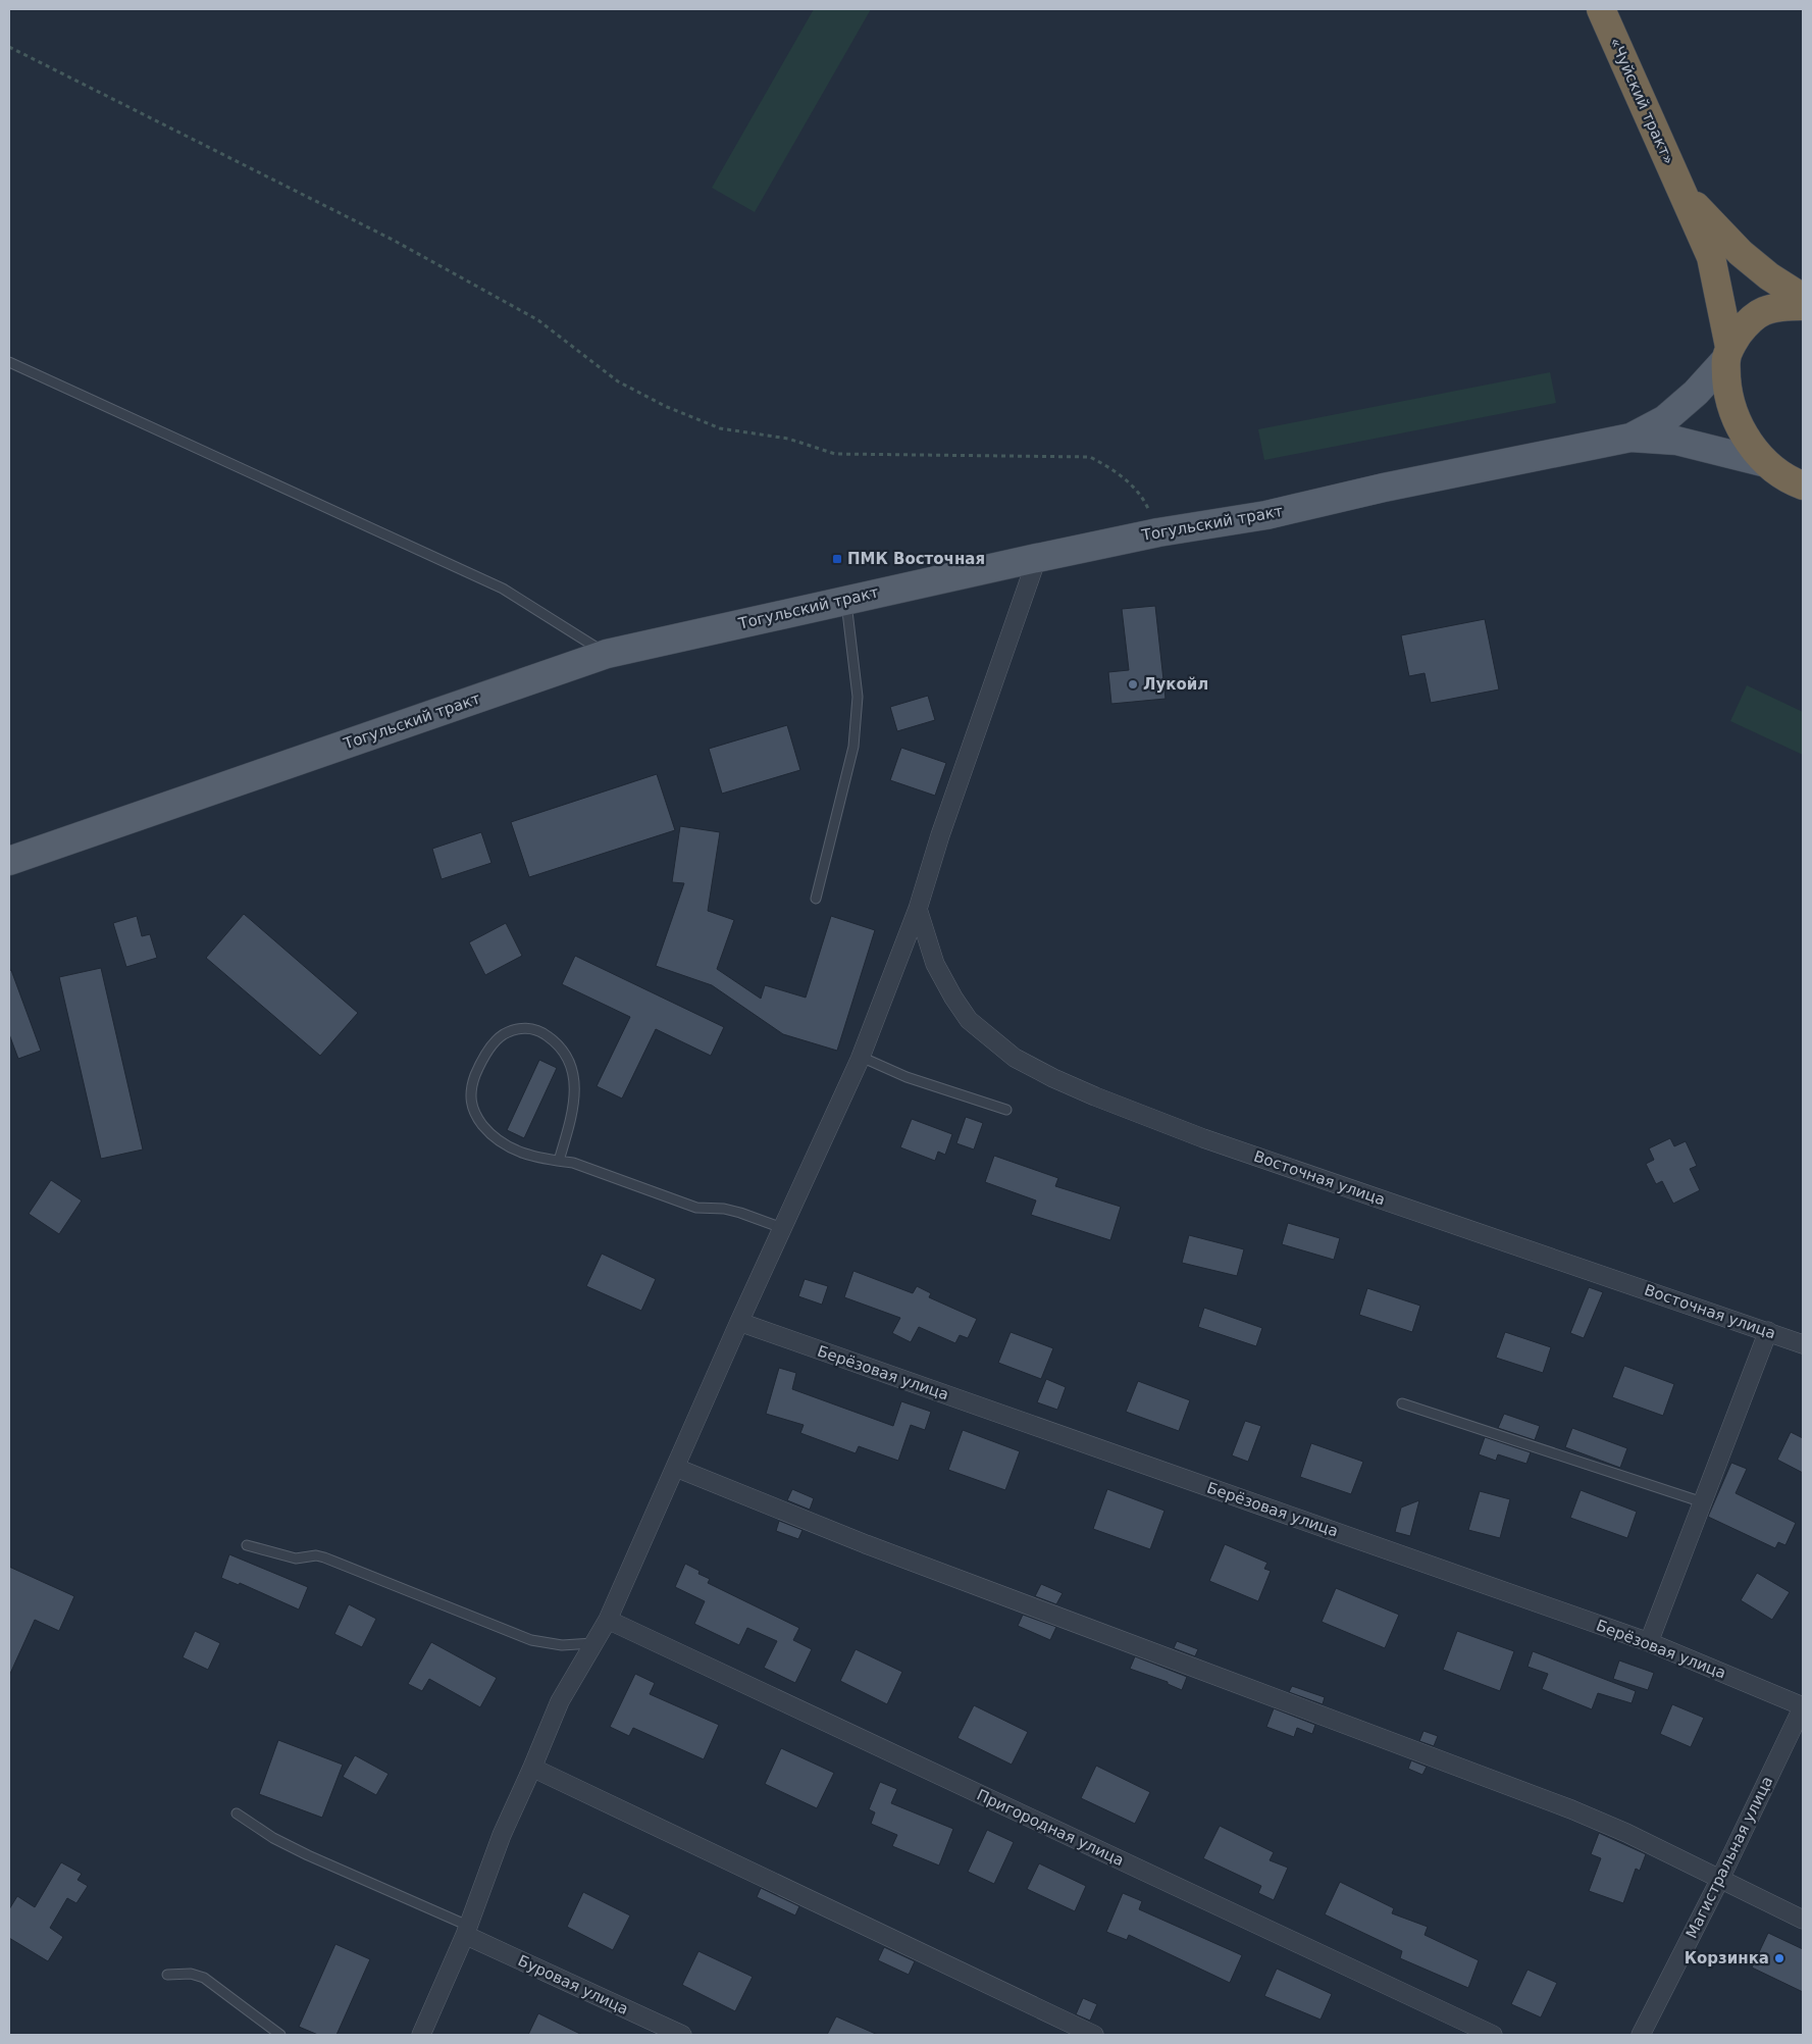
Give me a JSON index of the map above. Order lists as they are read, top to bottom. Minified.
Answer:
{"streets":{"highway":["«Чуйский тракт»"],"main road":["Тогульский тракт"],"street":["Восточная улица","Берёзовая улица","Пригородная улица","Магистральная улица","Буровая улица"]},"crossings":[["Берёзовая улица","Магистральная улица"]],"places":{"transit":["ПМК Восточная"],"other":["Лукойл","Корзинка"]}}
